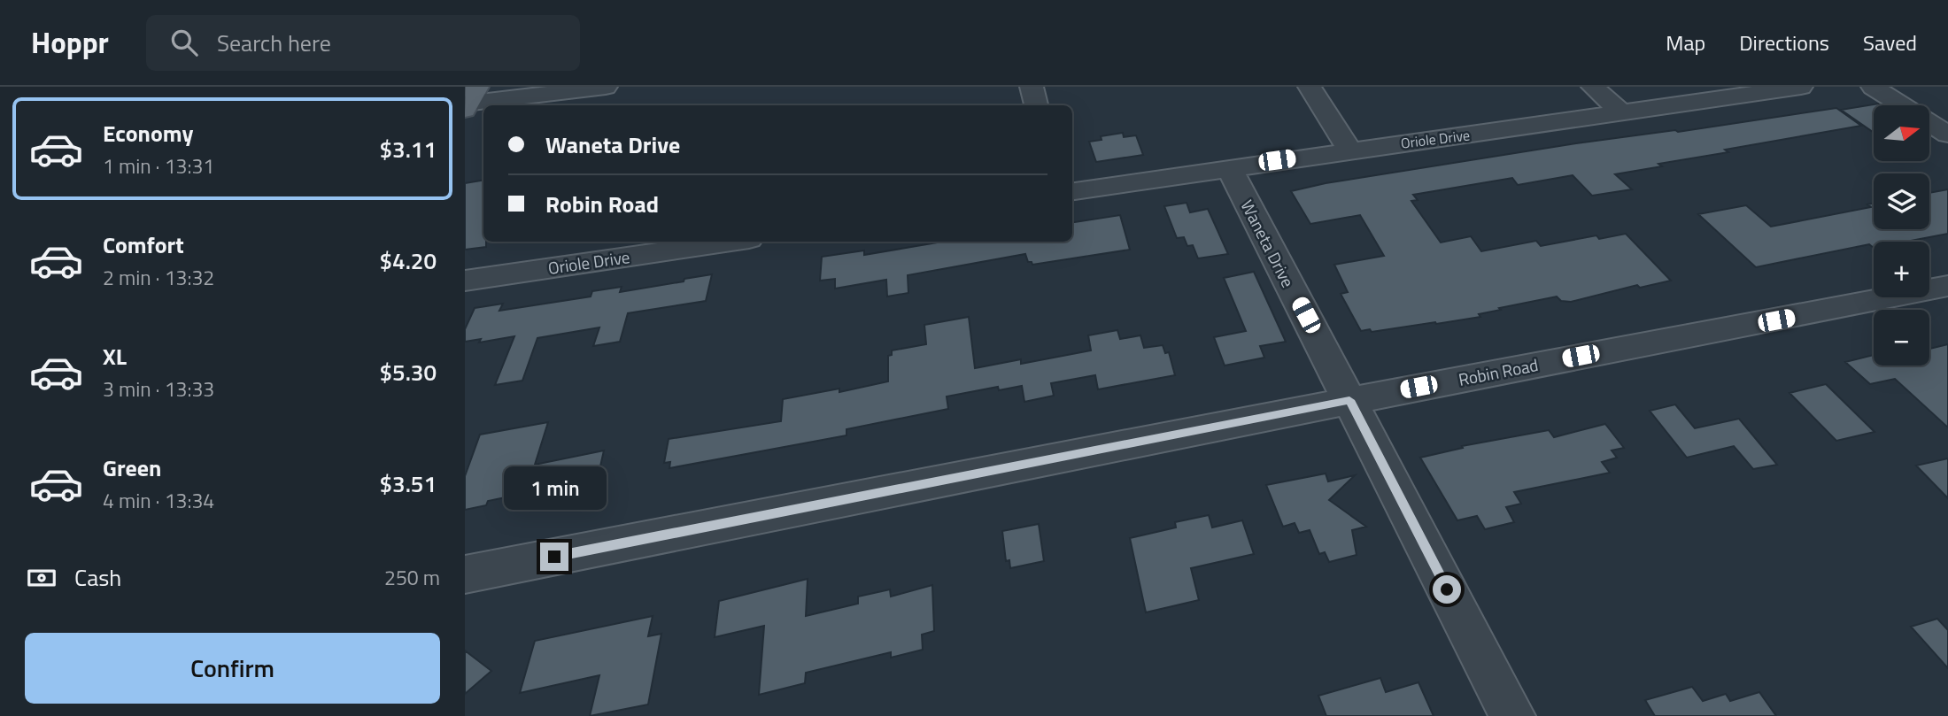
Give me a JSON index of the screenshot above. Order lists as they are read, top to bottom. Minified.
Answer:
{"streets":{"street":["Oriole Drive","Waneta Drive","Robin Road"]},"crossings":[["Oriole Drive","Waneta Drive"],["Waneta Drive","Robin Road"]],"north":"right","page":{"header":"Hoppr","search":"Search here","nav":["Map","Directions","Saved"],"list":[{"name":"Economy","note":"1 min · 13:31","value":"$3.11"},{"name":"Comfort","note":"2 min · 13:32","value":"$4.20"},{"name":"XL","note":"3 min · 13:33","value":"$5.30"},{"name":"Green","note":"4 min · 13:34","value":"$3.51"}],"map_buttons":["+","−"],"banner":["Waneta Drive","Robin Road"],"bubble":"1 min","pay":["Cash","250 m"],"buttons":"Confirm"}}
